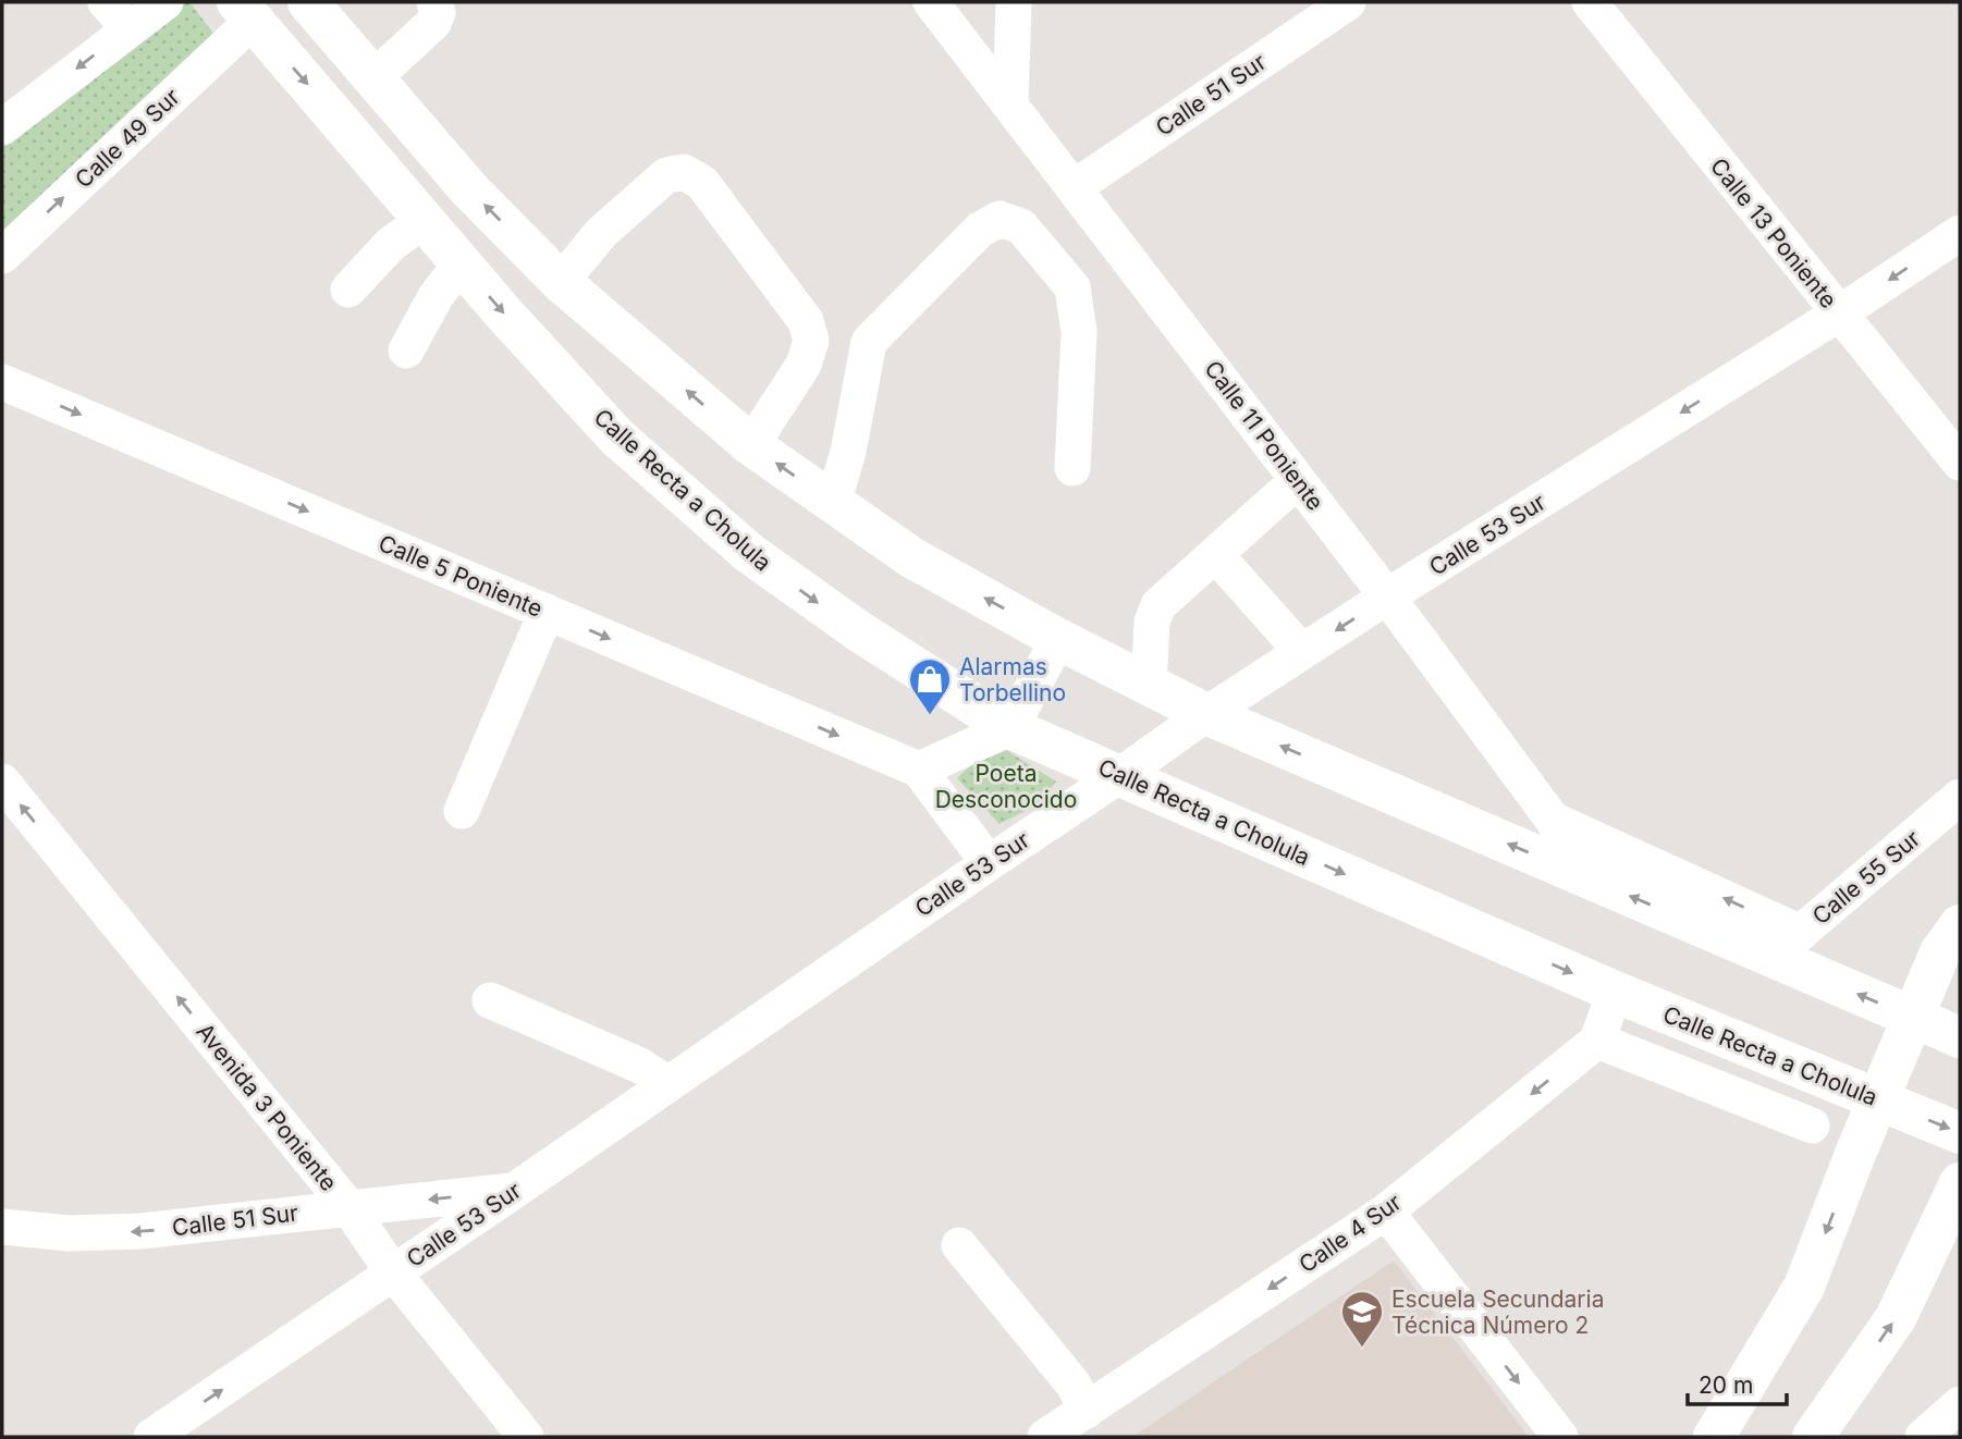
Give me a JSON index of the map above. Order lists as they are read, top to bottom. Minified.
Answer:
{"streets":{"main road":["Calle Recta a Cholula"],"street":["Calle 51 Sur","Calle 49 Sur","Calle 13 Poniente","Calle 11 Poniente","Calle 53 Sur","Calle 5 Poniente","Calle 55 Sur","Avenida 3 Poniente","Calle 4 Sur"]},"crossings":[["Calle 51 Sur","Calle 11 Poniente"],["Calle 51 Sur","Calle 53 Sur"],["Calle 51 Sur","Avenida 3 Poniente"],["Calle 49 Sur","Calle Recta a Cholula"],["Calle 13 Poniente","Calle 53 Sur"],["Calle 11 Poniente","Calle 53 Sur"],["Calle Recta a Cholula","Calle 53 Sur"],["Calle 53 Sur","Avenida 3 Poniente"]],"one_way":["Calle 51 Sur","Calle 5 Poniente","Avenida 3 Poniente","Calle 4 Sur"],"parks":["Poeta Desconocido"],"places":{"shop":["Alarmas Torbellino"],"school or university":["Escuela Secundaria Técnica Número 2"]},"scale_bar":"20 m"}
